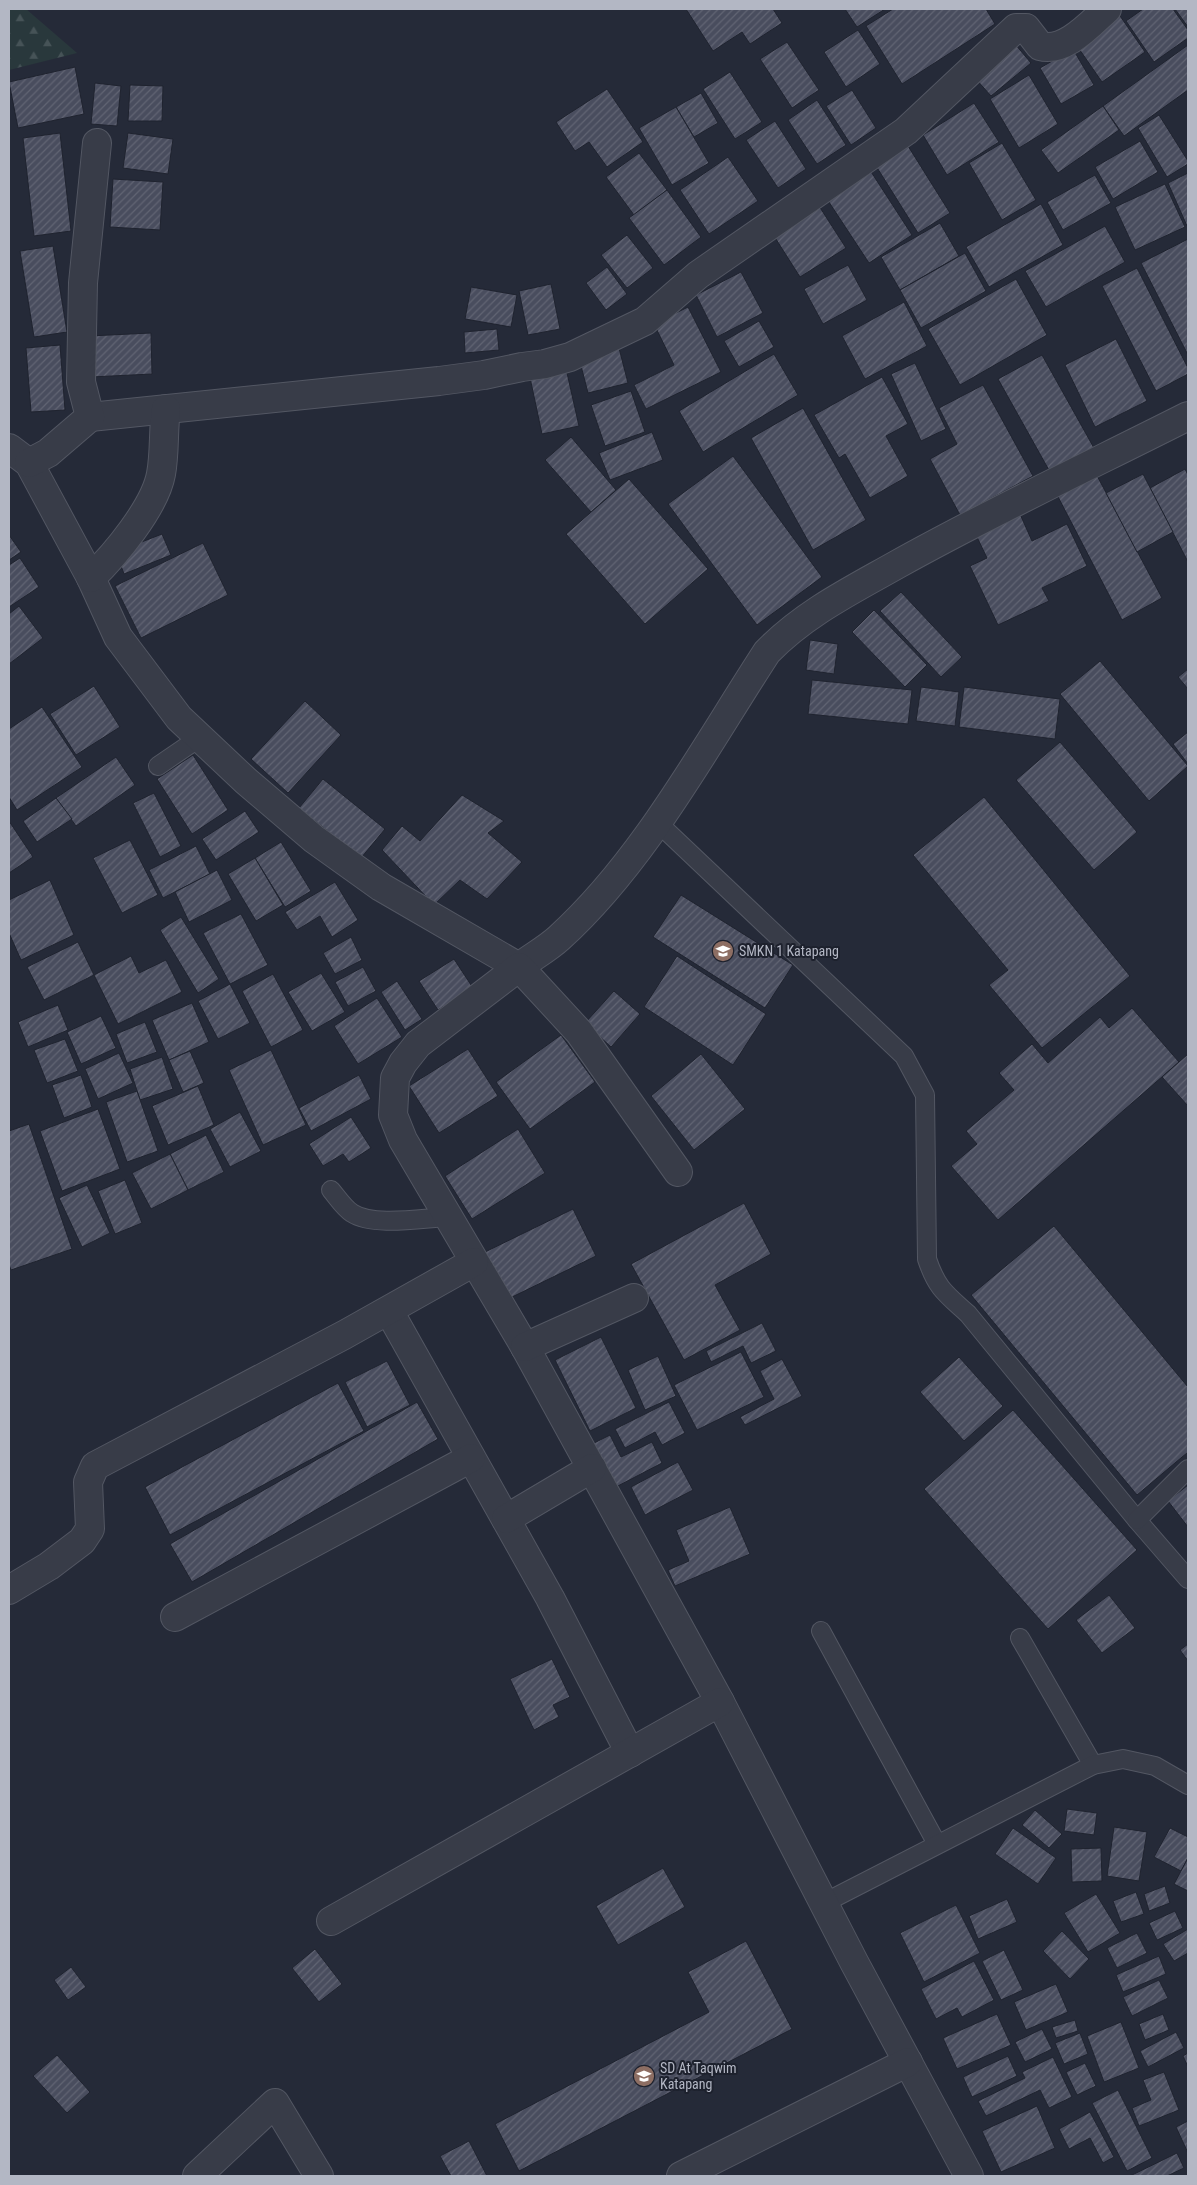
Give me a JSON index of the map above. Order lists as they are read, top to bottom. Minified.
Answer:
{"places":{"school or university":["SMKN 1 Katapang","SD At Taqwim Katapang"]}}
